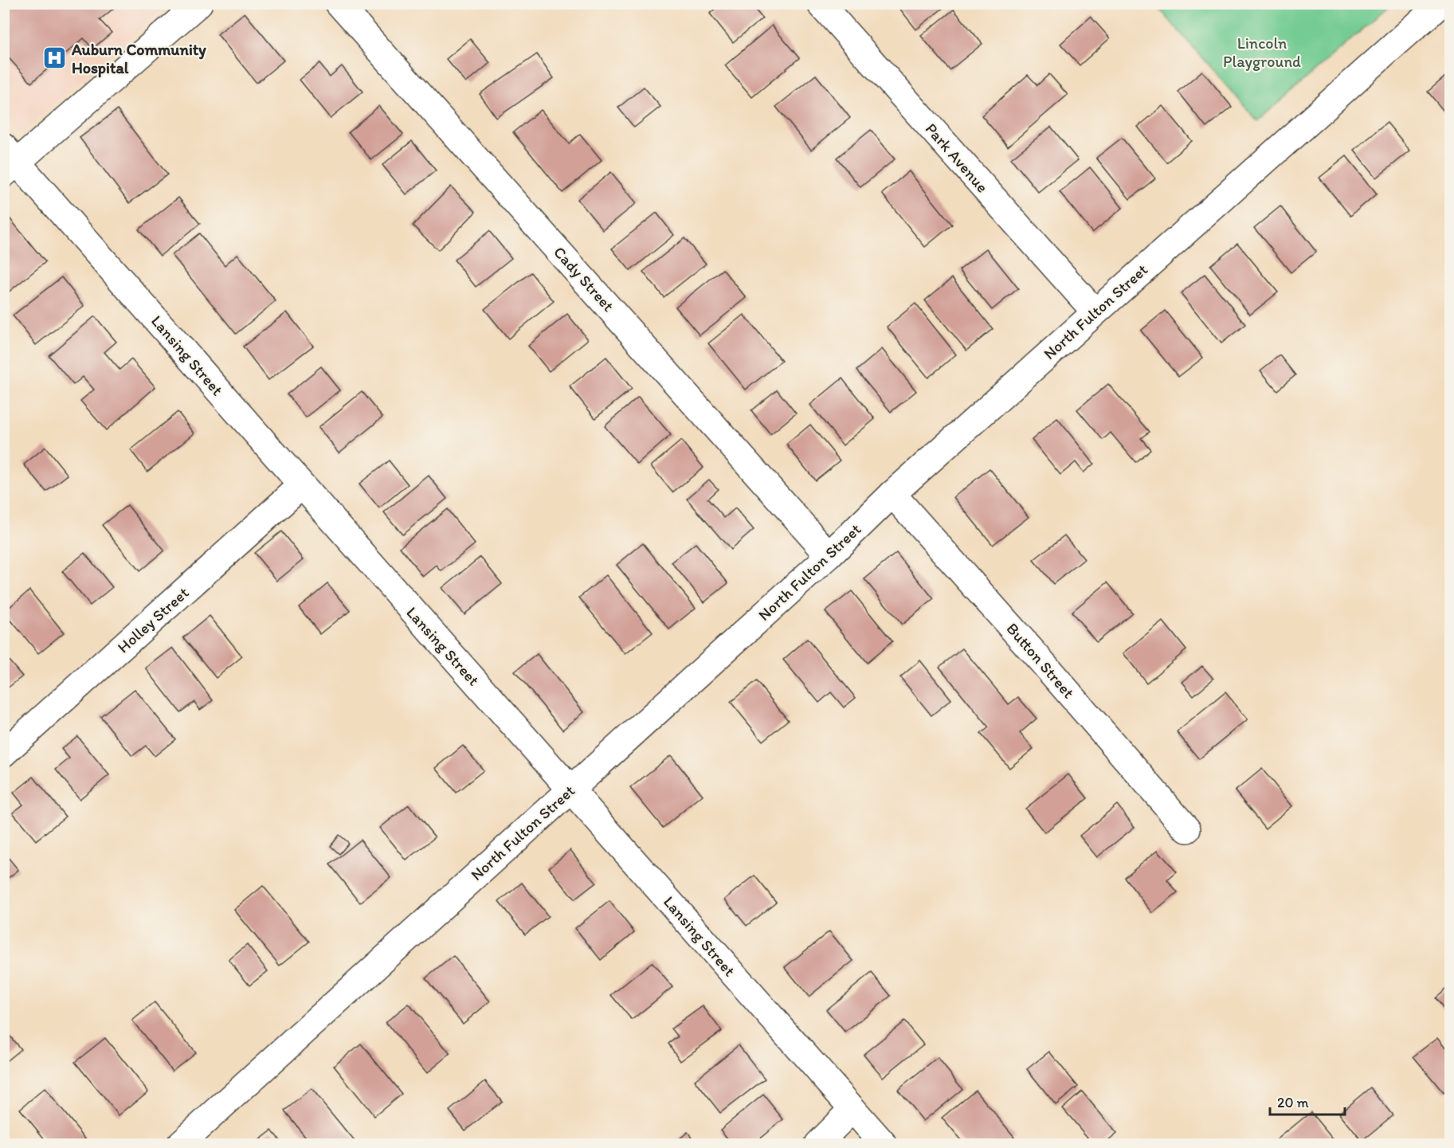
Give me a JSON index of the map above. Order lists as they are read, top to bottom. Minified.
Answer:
{"streets":{"street":["Park Avenue","Cady Street","North Fulton Street","Lansing Street","Holley Street","Button Street"]},"crossings":[["Park Avenue","North Fulton Street"],["Cady Street","North Fulton Street"],["North Fulton Street","Lansing Street"],["North Fulton Street","Button Street"],["Lansing Street","Holley Street"]],"parks":["Lincoln Playground"],"places":{"hospital":["Auburn Community Hospital"]},"scale_bar":"20 m"}
